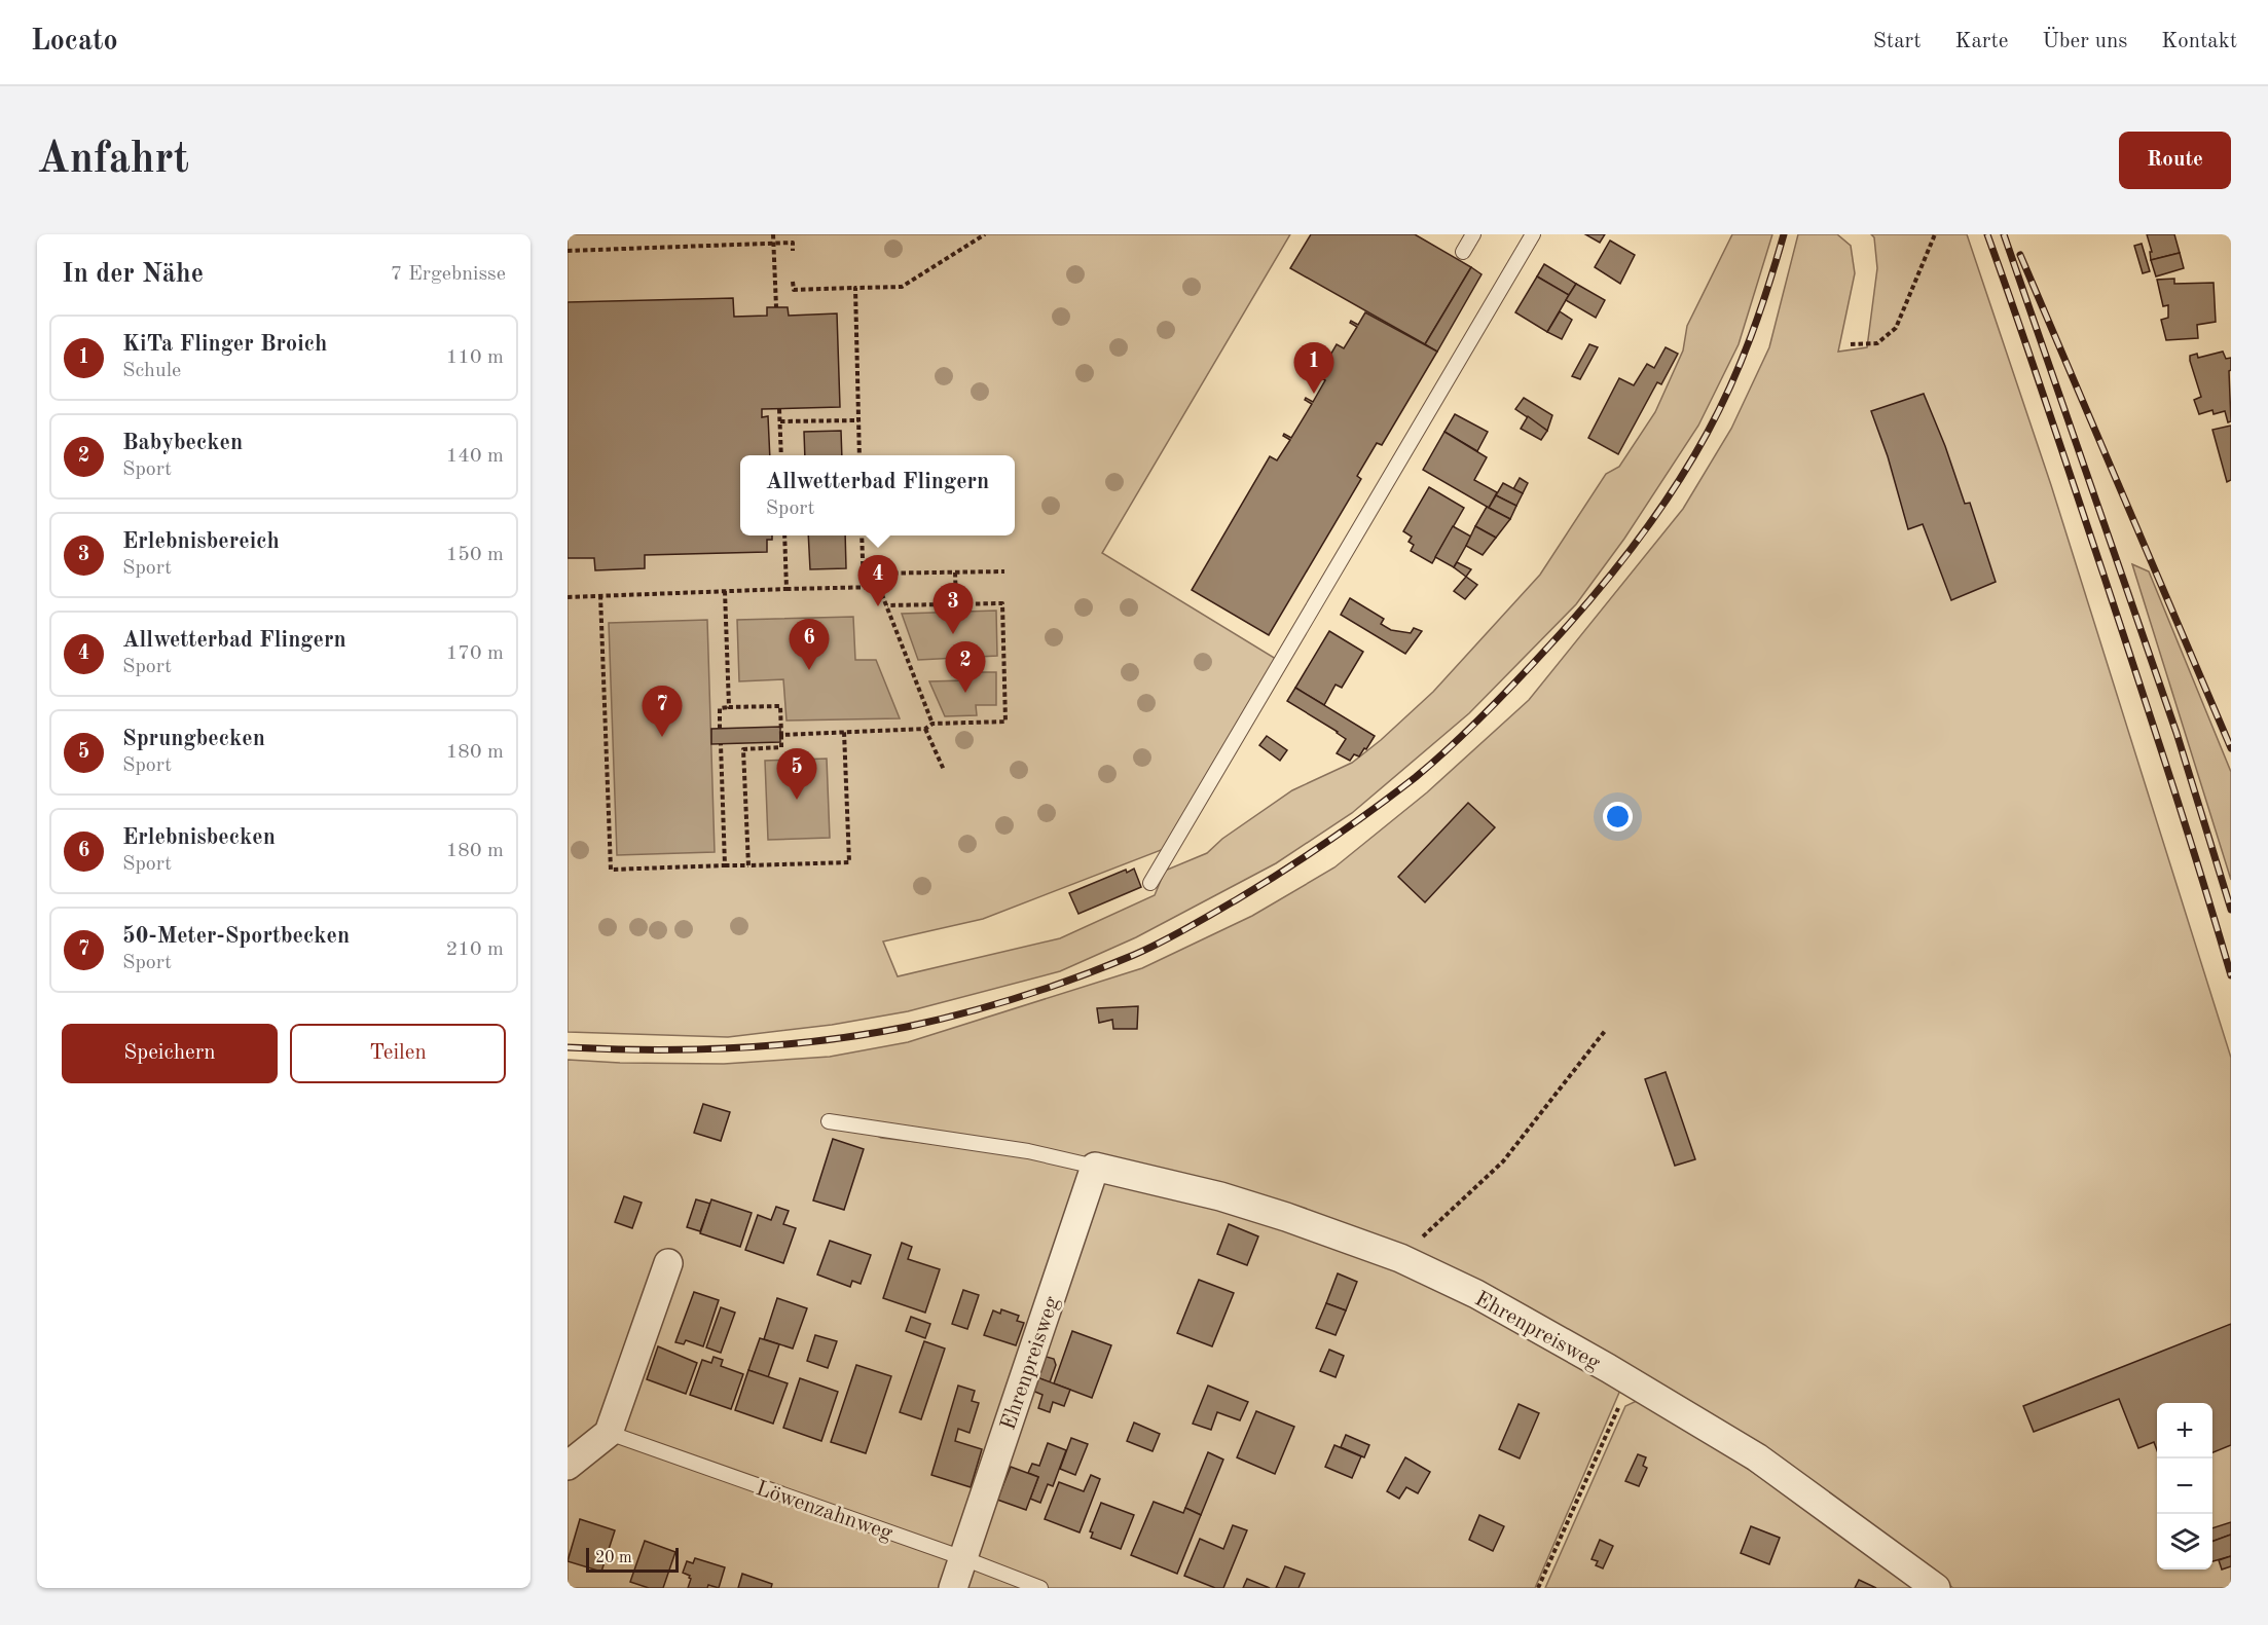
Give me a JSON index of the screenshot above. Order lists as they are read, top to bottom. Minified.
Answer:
{"streets":{"street":["Ehrenpreisweg"],"lane":["Löwenzahnweg"]},"crossings":[["Ehrenpreisweg","Löwenzahnweg"]],"scale_bar":"20 m","page":{"header":"Locato","nav":["Start","Karte","Über uns","Kontakt"],"buttons":["Route",["Speichern","Teilen"]],"title":"Anfahrt","heading":["In der Nähe","7 Ergebnisse"],"list":[{"mark":"1","name":"KiTa Flinger Broich","note":"Schule","value":"110 m"},{"mark":"2","name":"Babybecken","note":"Sport","value":"140 m"},{"mark":"3","name":"Erlebnisbereich","note":"Sport","value":"150 m"},{"mark":"4","name":"Allwetterbad Flingern","note":"Sport","value":"170 m"},{"mark":"5","name":"Sprungbecken","note":"Sport","value":"180 m"},{"mark":"6","name":"Erlebnisbecken","note":"Sport","value":"180 m"},{"mark":"7","name":"50-Meter-Sportbecken","note":"Sport","value":"210 m"}],"pins":["1","4","3","6","2","7","5"],"popup":["Allwetterbad Flingern","Sport"],"map_buttons":["+","−"],"scale":"20 m"}}
